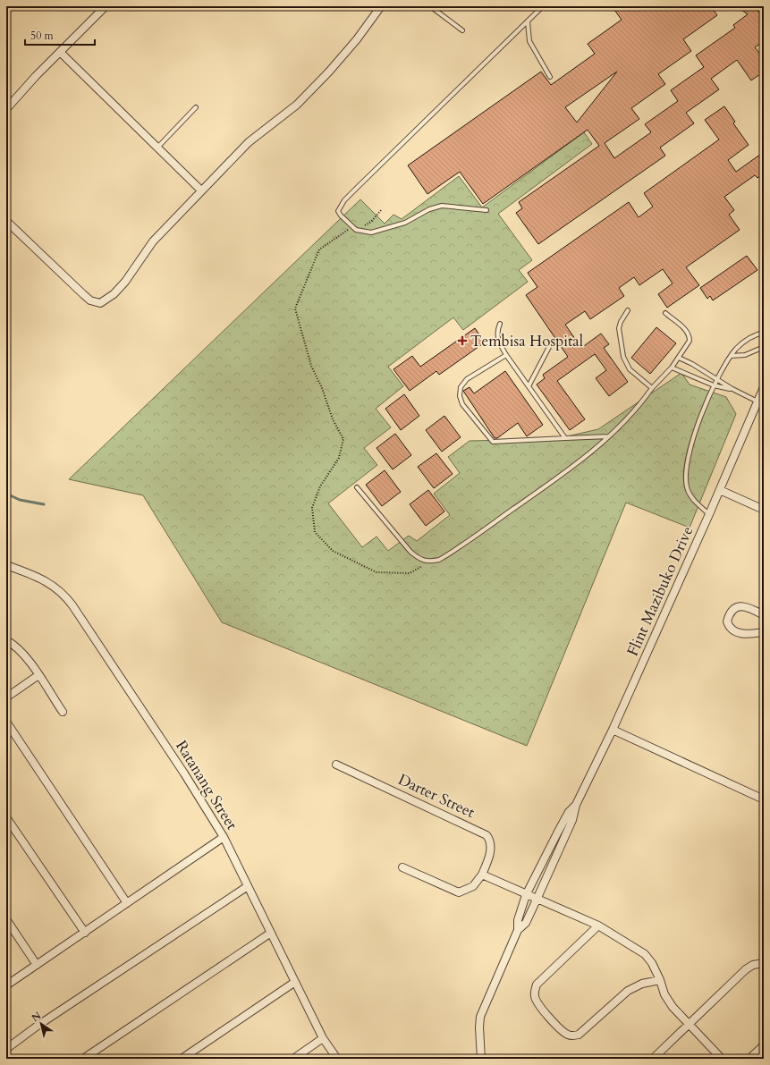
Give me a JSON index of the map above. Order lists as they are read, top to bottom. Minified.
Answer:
{"streets":{"street":["Flint Mazibuko Drive","Ratanang Street","Darter Street"]},"places":{"health":["Tembisa Hospital"]},"scale_bar":"50 m","north":"top left"}
